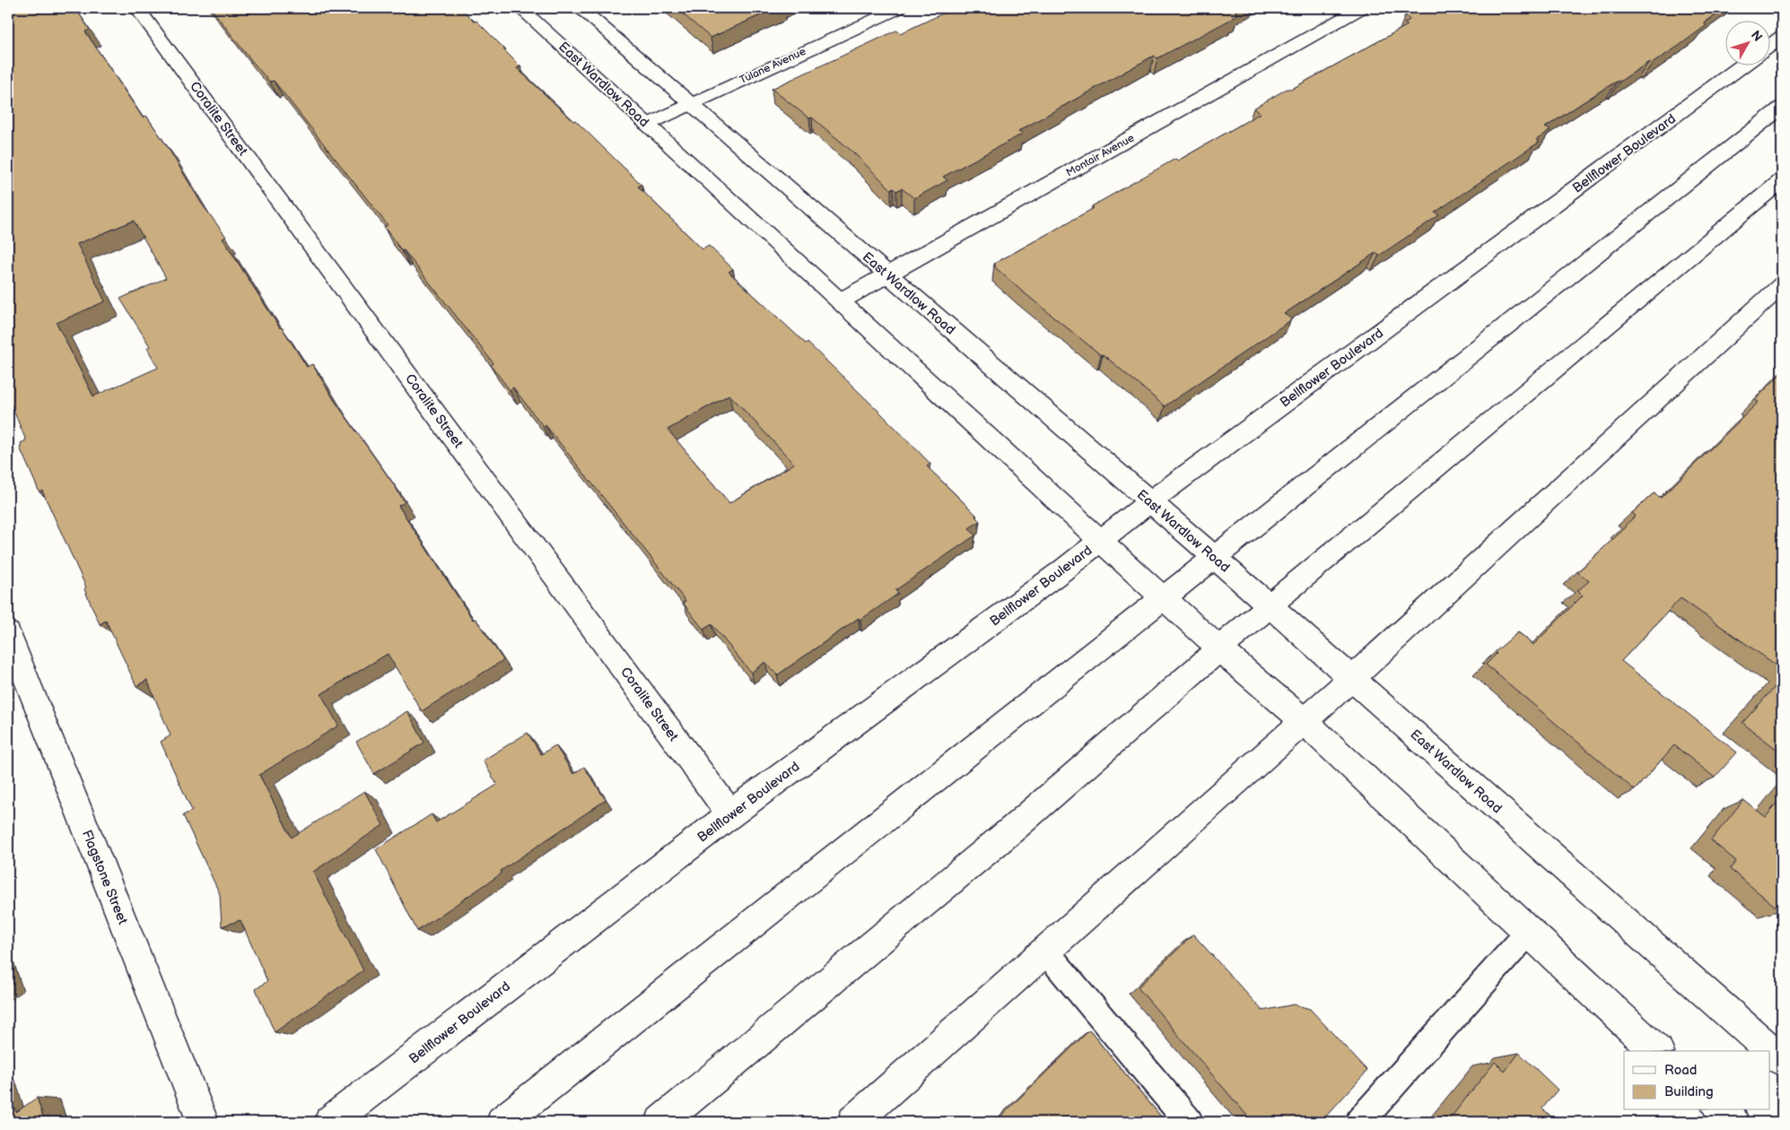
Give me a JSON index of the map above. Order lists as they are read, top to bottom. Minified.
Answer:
{"streets":{"main road":["Tulane Avenue","East Wardlow Road","Coralite Street","Bellflower Boulevard","Montair Avenue","Flagstone Street"]},"crossings":[["Tulane Avenue","East Wardlow Road"],["East Wardlow Road","Bellflower Boulevard"],["East Wardlow Road","Montair Avenue"],["Coralite Street","Bellflower Boulevard"]],"legend":["Road","Building"],"north":"top right"}
